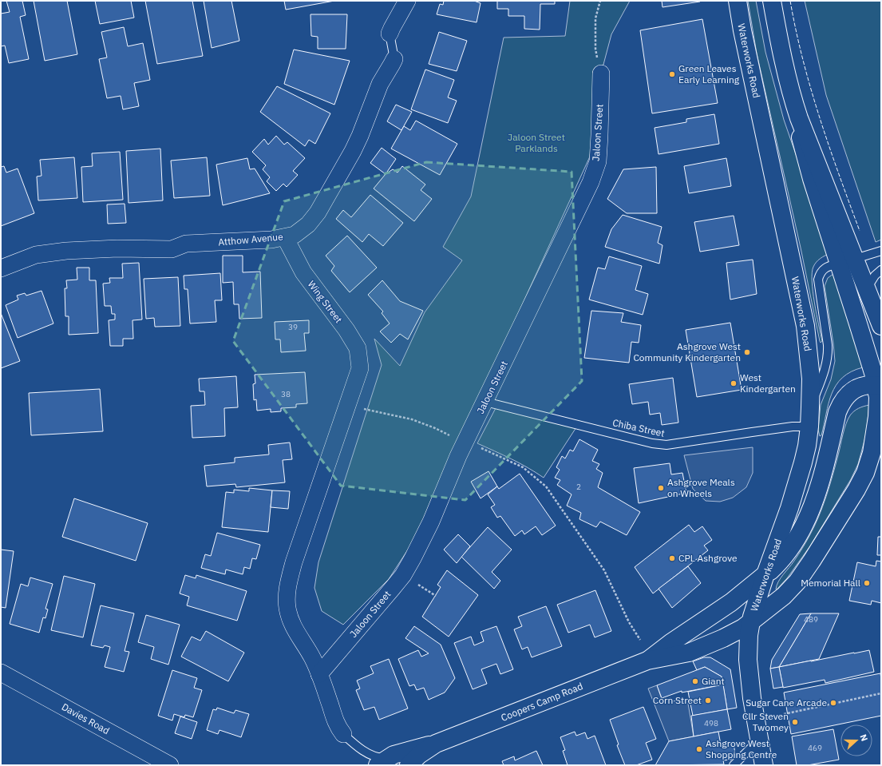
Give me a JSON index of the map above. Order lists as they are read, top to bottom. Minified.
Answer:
{"streets":{"main road":["Waterworks Road","Coopers Camp Road"],"street":["Jaloon Street","Atthow Avenue","Wing Street","Davies Road"],"lane":["Chiba Street"]},"crossings":[["Waterworks Road","Chiba Street"],["Waterworks Road","Coopers Camp Road"],["Jaloon Street","Wing Street"],["Jaloon Street","Chiba Street"],["Atthow Avenue","Wing Street"]],"parks":["Jaloon Street Parklands"],"places":["Green Leaves Early Learning","Ashgrove West Community Kindergarten","West Kindergarten","Ashgrove Meals on Wheels","CPL Ashgrove","Memorial Hall","Giant","Corn Street","Sugar Cane Arcade","Cllr Steven Twomey","Ashgrove West Shopping Centre"],"house_numbers":["39","38","2","489","498","469"],"north":"right"}
